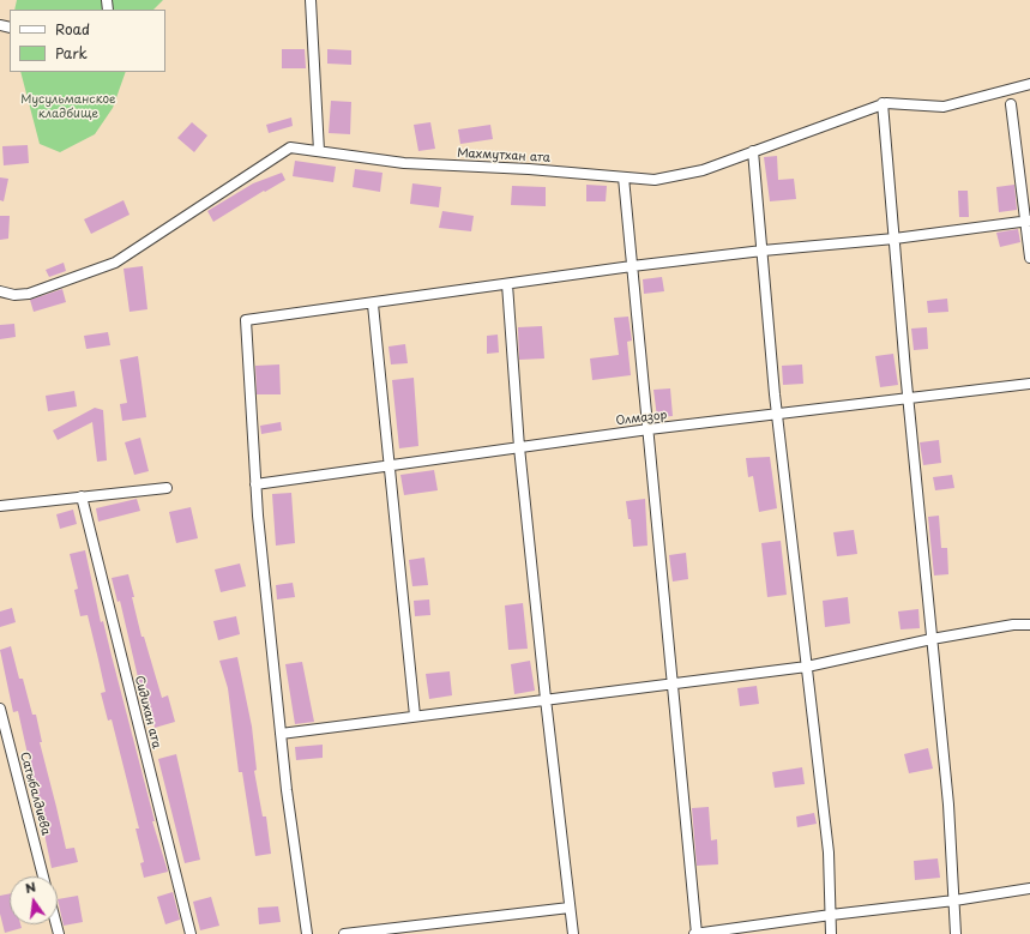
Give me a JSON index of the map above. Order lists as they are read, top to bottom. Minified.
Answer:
{"streets":{"street":["Махмутхан ата","Олмазор","Сидихан ата","Сатыбалдиева"]},"parks":["Мусульманское кладбище"],"legend":["Road","Park"],"north":"top"}
